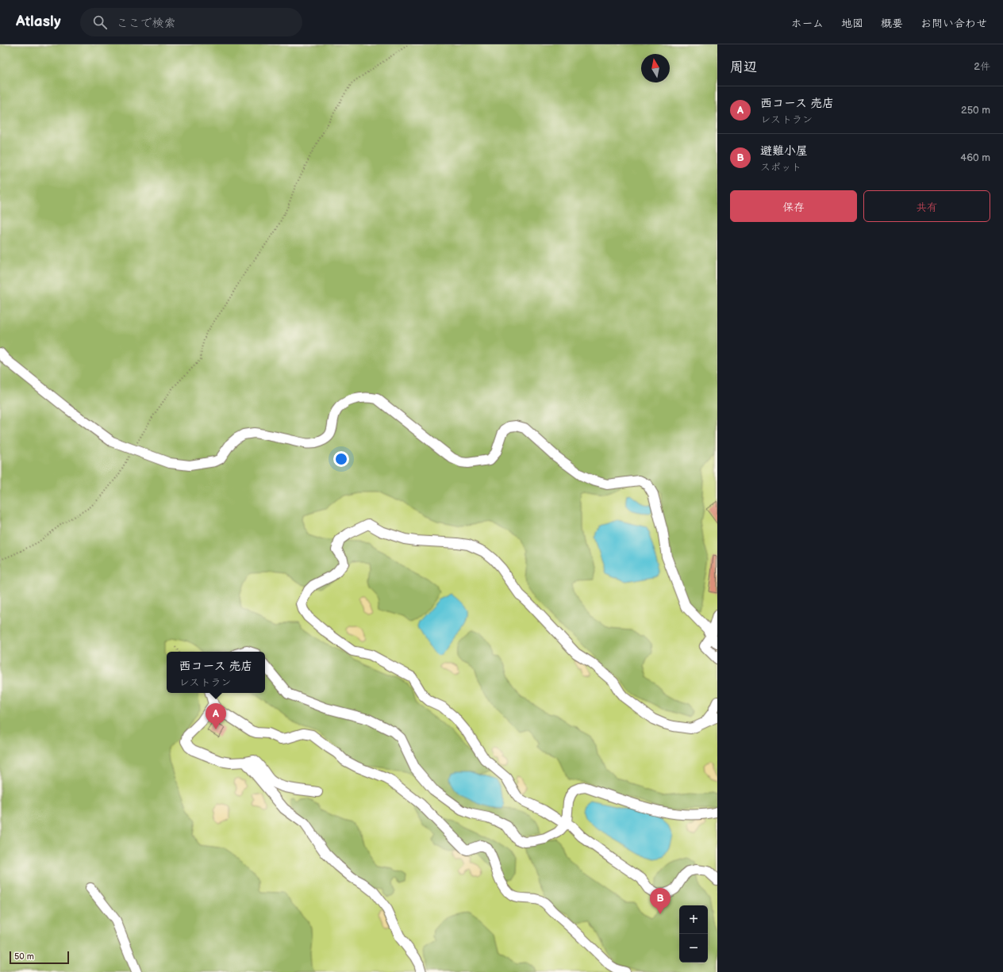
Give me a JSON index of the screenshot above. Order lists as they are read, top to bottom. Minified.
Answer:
{"scale_bar":"50 m","north":"top","page":{"header":"Atlasly","search":"ここで検索","nav":["ホーム","地図","概要","お問い合わせ"],"heading":["周辺","2件"],"list":[{"mark":"A","name":"西コース 売店","note":"レストラン","value":"250 m"},{"mark":"B","name":"避難小屋","note":"スポット","value":"460 m"}],"buttons":["保存","共有"],"popup":["西コース 売店","レストラン"],"pins":["A","B"],"map_buttons":["+","−"],"scale":"50 m"}}
